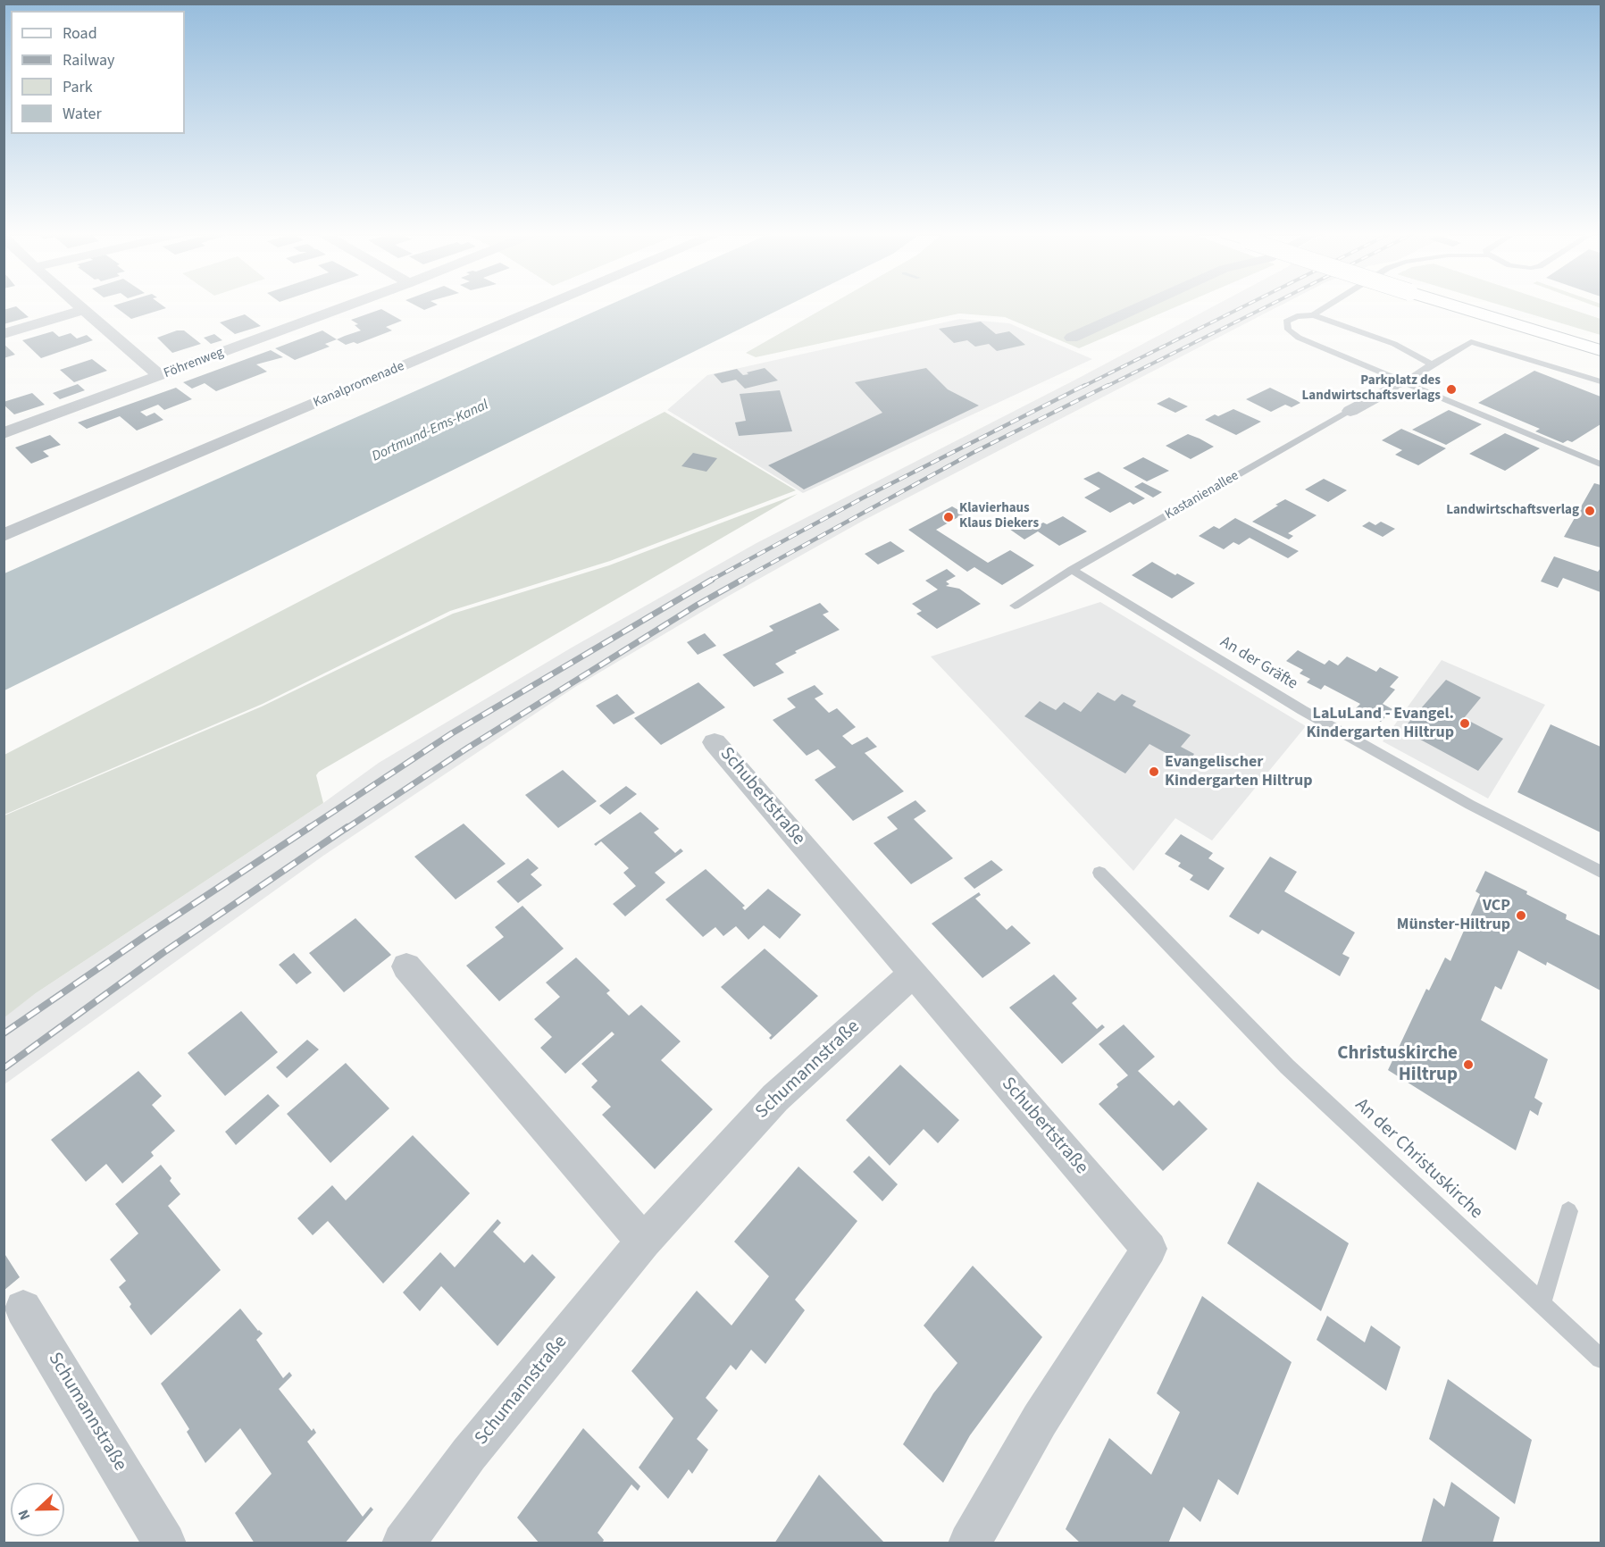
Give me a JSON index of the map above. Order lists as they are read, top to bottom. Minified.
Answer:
{"streets":{"street":["Föhrenweg","Kanalpromenade","Kastanienallee","Schubertstraße","Schumannstraße"],"lane":["An der Gräfte","An der Christuskirche"]},"crossings":[["Kastanienallee","An der Gräfte"],["Schubertstraße","Schumannstraße"]],"water":["Dortmund-Ems-Kanal"],"places":["Parkplatz des Landwirtschaftsverlags","Landwirtschaftsverlag","Klavierhaus Klaus Diekers","LaLuLand - Evangel. Kindergarten Hiltrup","Evangelischer Kindergarten Hiltrup","VCP Münster-Hiltrup","Christuskirche Hiltrup"],"legend":["Road","Railway","Park","Water"],"north":"left"}
